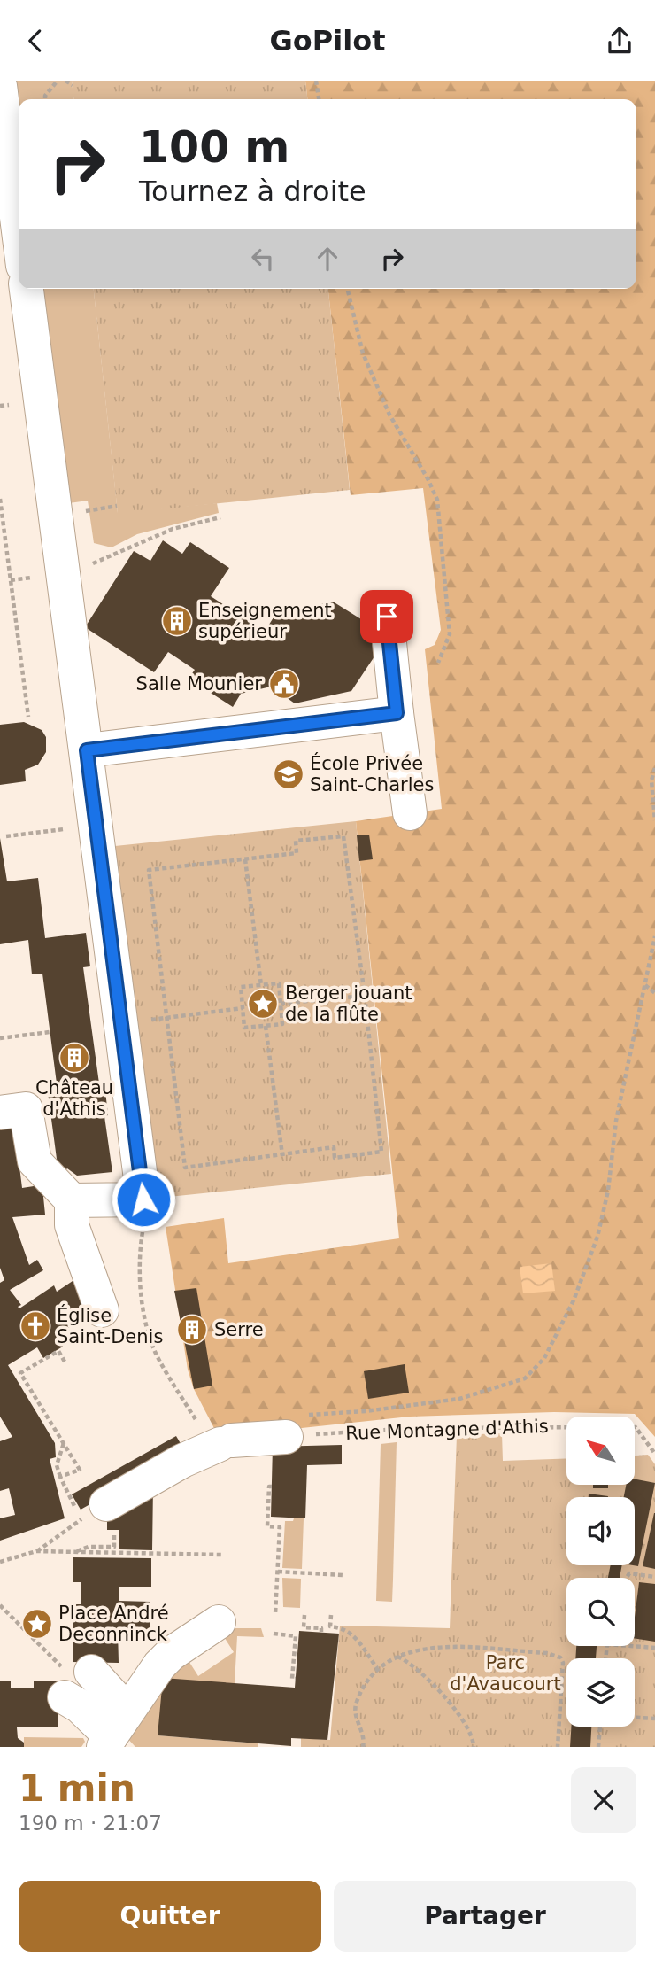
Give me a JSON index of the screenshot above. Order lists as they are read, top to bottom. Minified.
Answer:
{"streets":{"path":["Rue Montagne d'Athis"]},"parks":["Parc d'Avaucourt"],"places":{"building":["Enseignement supérieur","Château d'Athis","Serre"],"public building":["Salle Mounier"],"school or university":["École Privée Saint-Charles"],"place":["Berger jouant de la flûte","Place André Deconninck"],"church":["Église Saint-Denis"]},"north":"top left","page":{"header":"GoPilot","turn":["100 m","Tournez à droite"],"heading":["1 min","190 m · 21:07"],"buttons":["Quitter","Partager"]}}
